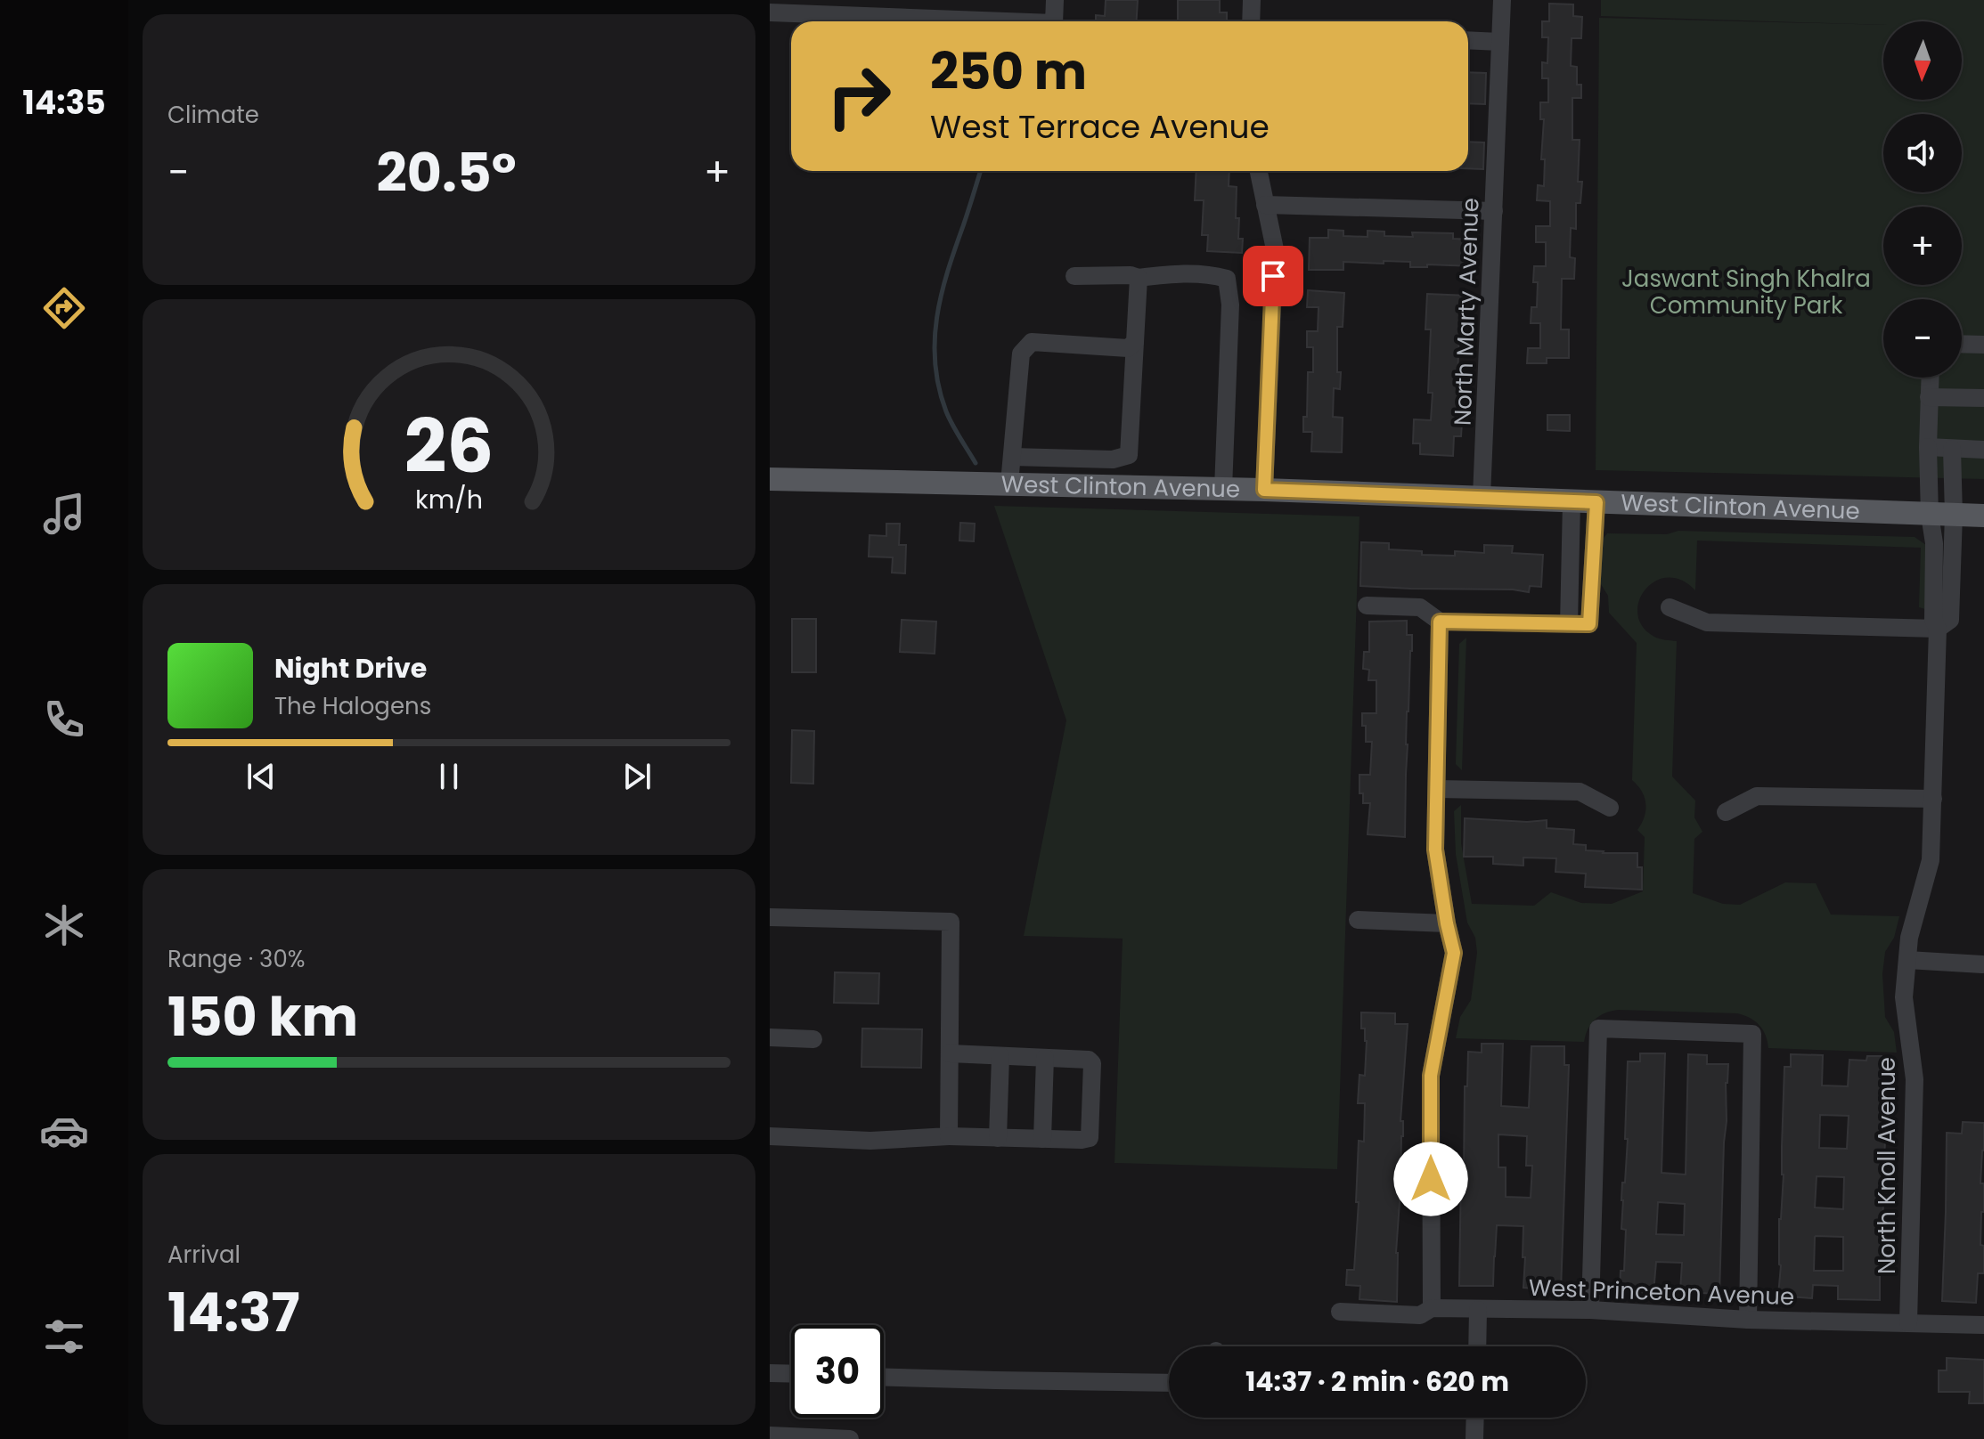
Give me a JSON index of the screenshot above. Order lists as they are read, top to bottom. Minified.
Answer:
{"streets":{"main road":["West Clinton Avenue"],"street":["North Marty Avenue","North Knoll Avenue","West Princeton Avenue"]},"crossings":[["North Marty Avenue","West Clinton Avenue"],["West Clinton Avenue","North Knoll Avenue"],["North Knoll Avenue","West Princeton Avenue"]],"parks":["Jaswant Singh Khalra Community Park"],"north":"bottom","page":{"tabs":"14:35","tile":["Climate",["Range · 30%","150 km"],["Arrival","14:37"]],"map_buttons":["+","−"],"turn":["250 m","West Terrace Avenue"],"heat":["−","20.5°","+"],"song":["Night Drive","The Halogens"],"limit":"30","trip":"14:37 · 2 min · 620 m","gauge":["26","km/h"]}}
